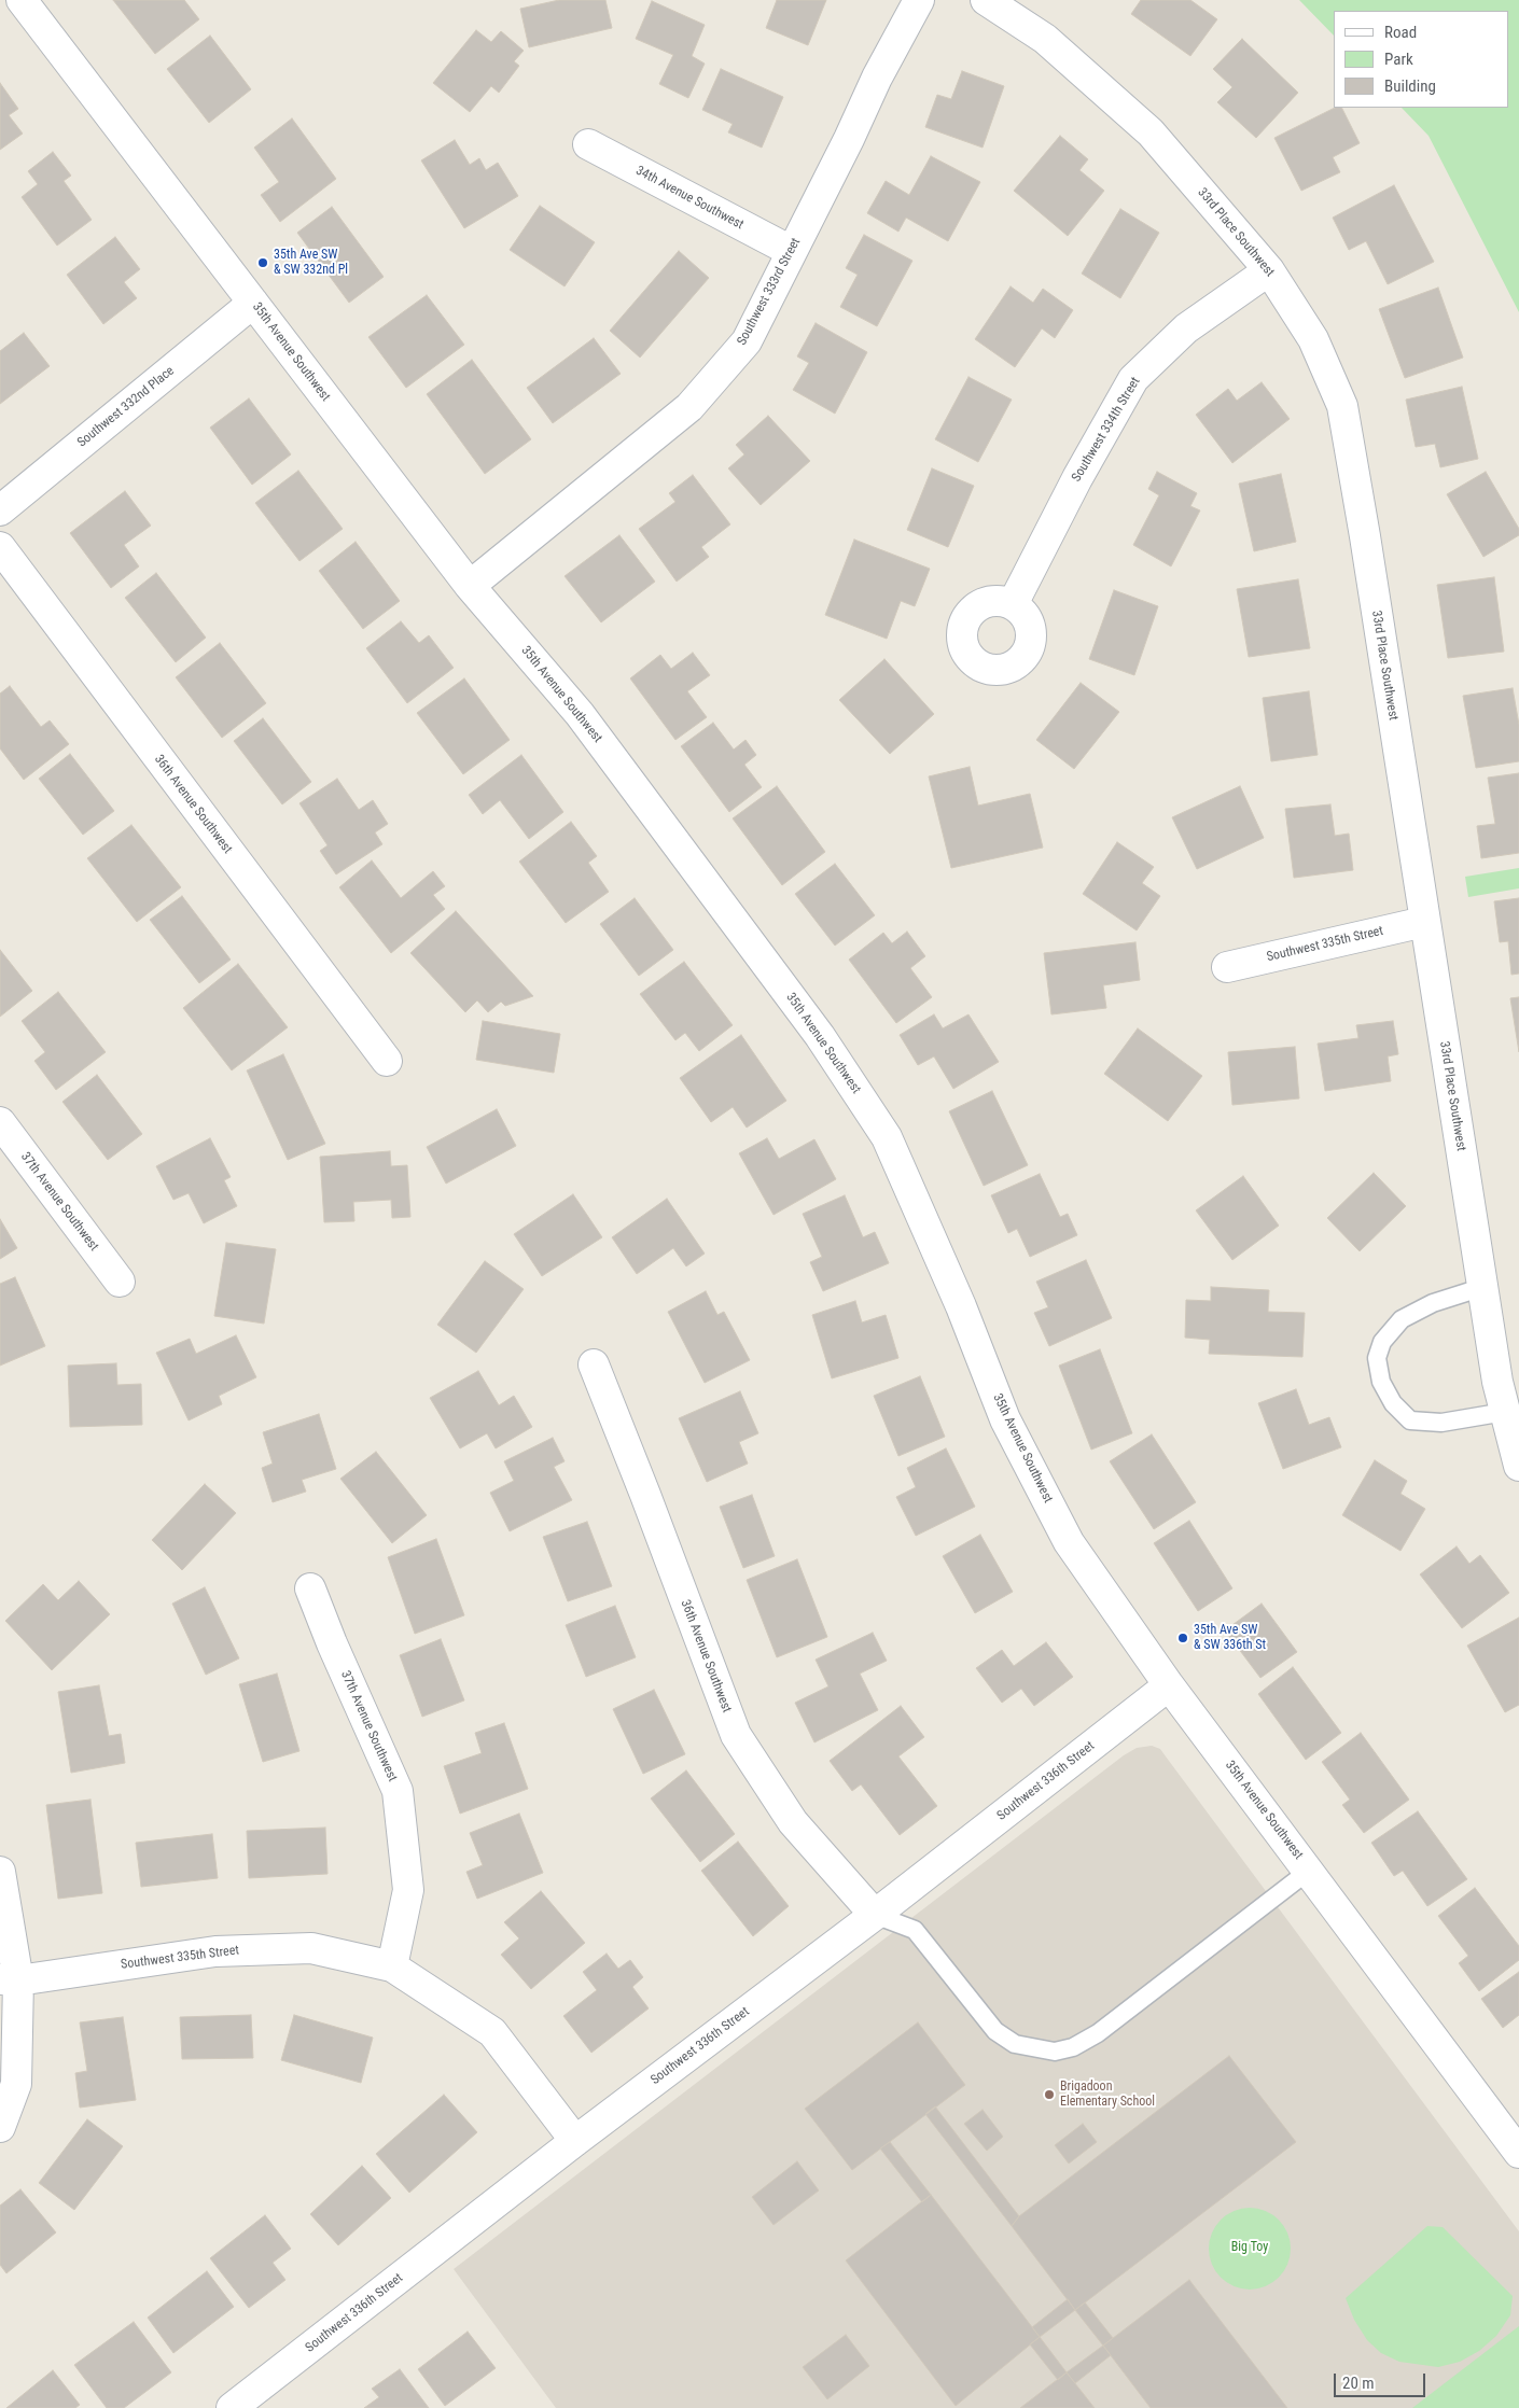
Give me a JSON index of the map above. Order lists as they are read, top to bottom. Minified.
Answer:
{"streets":{"street":["34th Avenue Southwest","33rd Place Southwest","Southwest 333rd Street","35th Avenue Southwest","Southwest 332nd Place","Southwest 334th Street","36th Avenue Southwest","Southwest 335th Street","37th Avenue Southwest","Southwest 336th Street"]},"crossings":[["34th Avenue Southwest","Southwest 333rd Street"],["33rd Place Southwest","Southwest 334th Street"],["33rd Place Southwest","Southwest 335th Street"],["Southwest 333rd Street","35th Avenue Southwest"],["35th Avenue Southwest","Southwest 332nd Place"],["35th Avenue Southwest","Southwest 336th Street"],["36th Avenue Southwest","Southwest 336th Street"],["Southwest 335th Street","37th Avenue Southwest"]],"parks":["Big Toy"],"places":["35th Ave SW & SW 332nd Pl","35th Ave SW & SW 336th St","Brigadoon Elementary School"],"legend":["Road","Park","Building"],"scale_bar":"20 m"}
